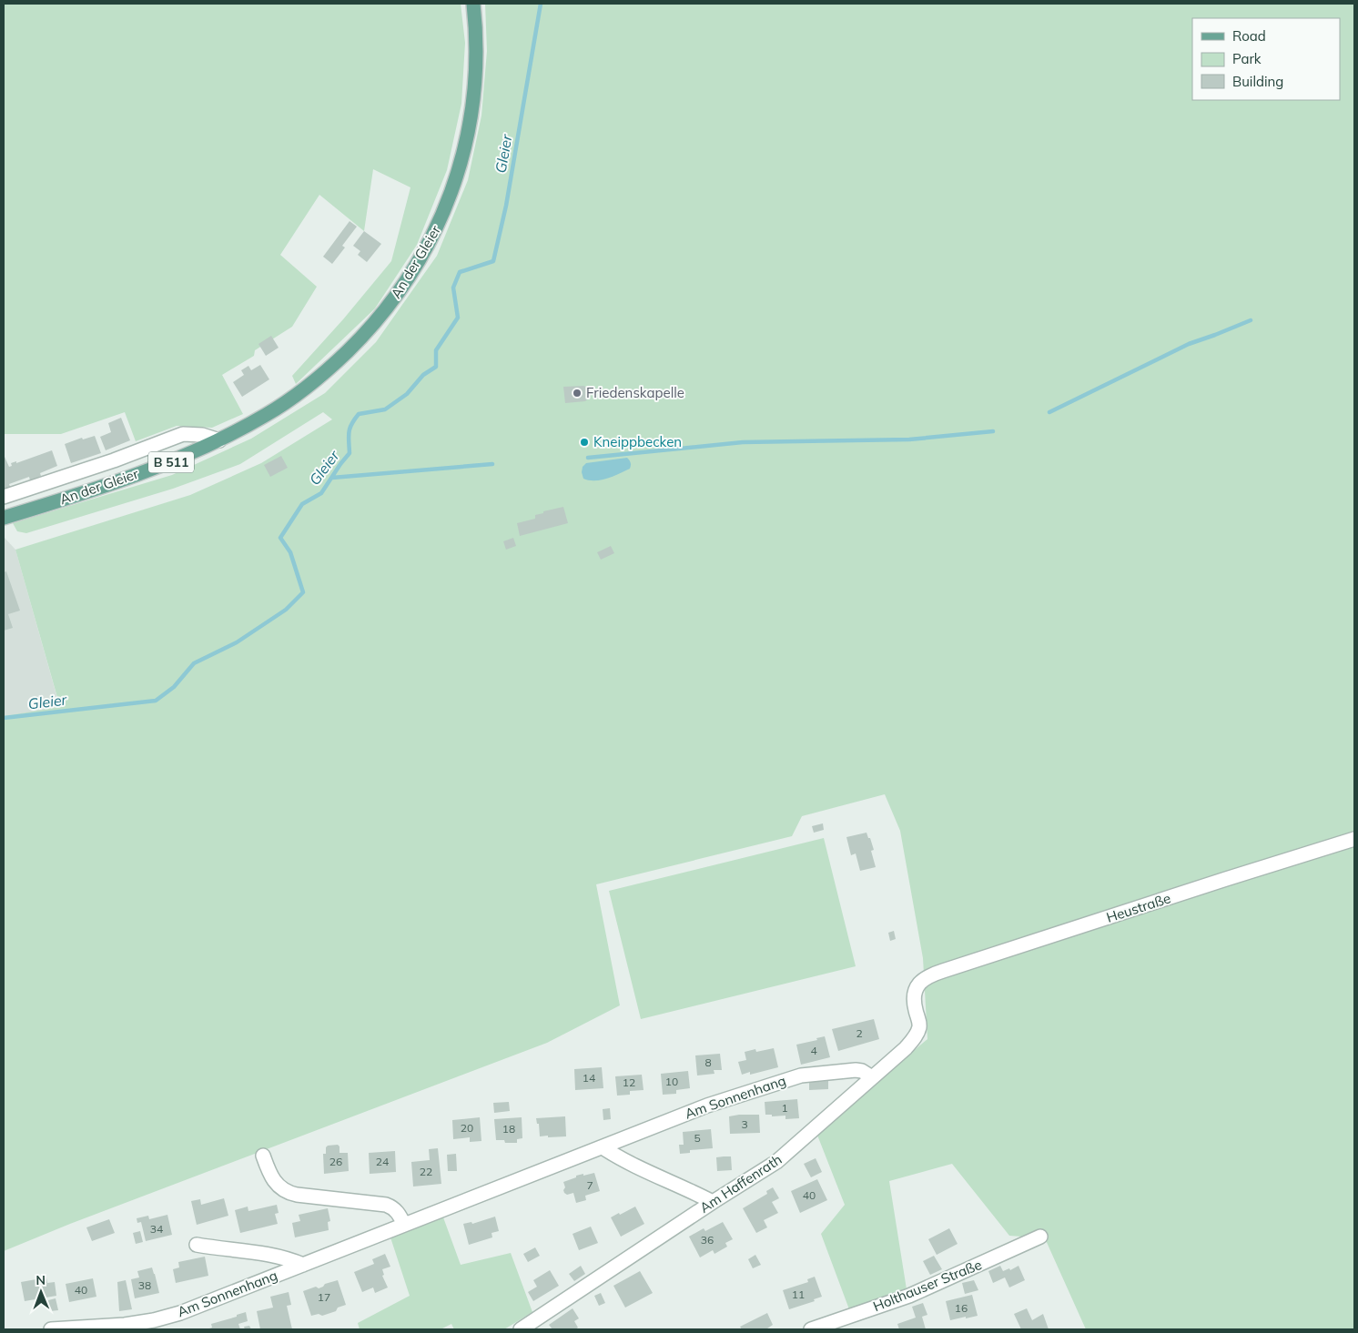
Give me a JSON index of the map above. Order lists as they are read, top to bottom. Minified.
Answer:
{"streets":{"main road":["An der Gleier","B 511"],"street":["Heustraße","Am Sonnenhang","Am Haffenrath","Holthauser Straße"]},"crossings":[["Heustraße","Am Haffenrath"],["Am Sonnenhang","Am Haffenrath"]],"water":["Gleier"],"places":["Friedenskapelle","Kneippbecken"],"house_numbers":["2","4","8","14","10","12","1","3","20","18","5","26","24","22","7","40","34","36","38","40","11","17","16"],"legend":["Road","Park","Building"],"north":"top"}
